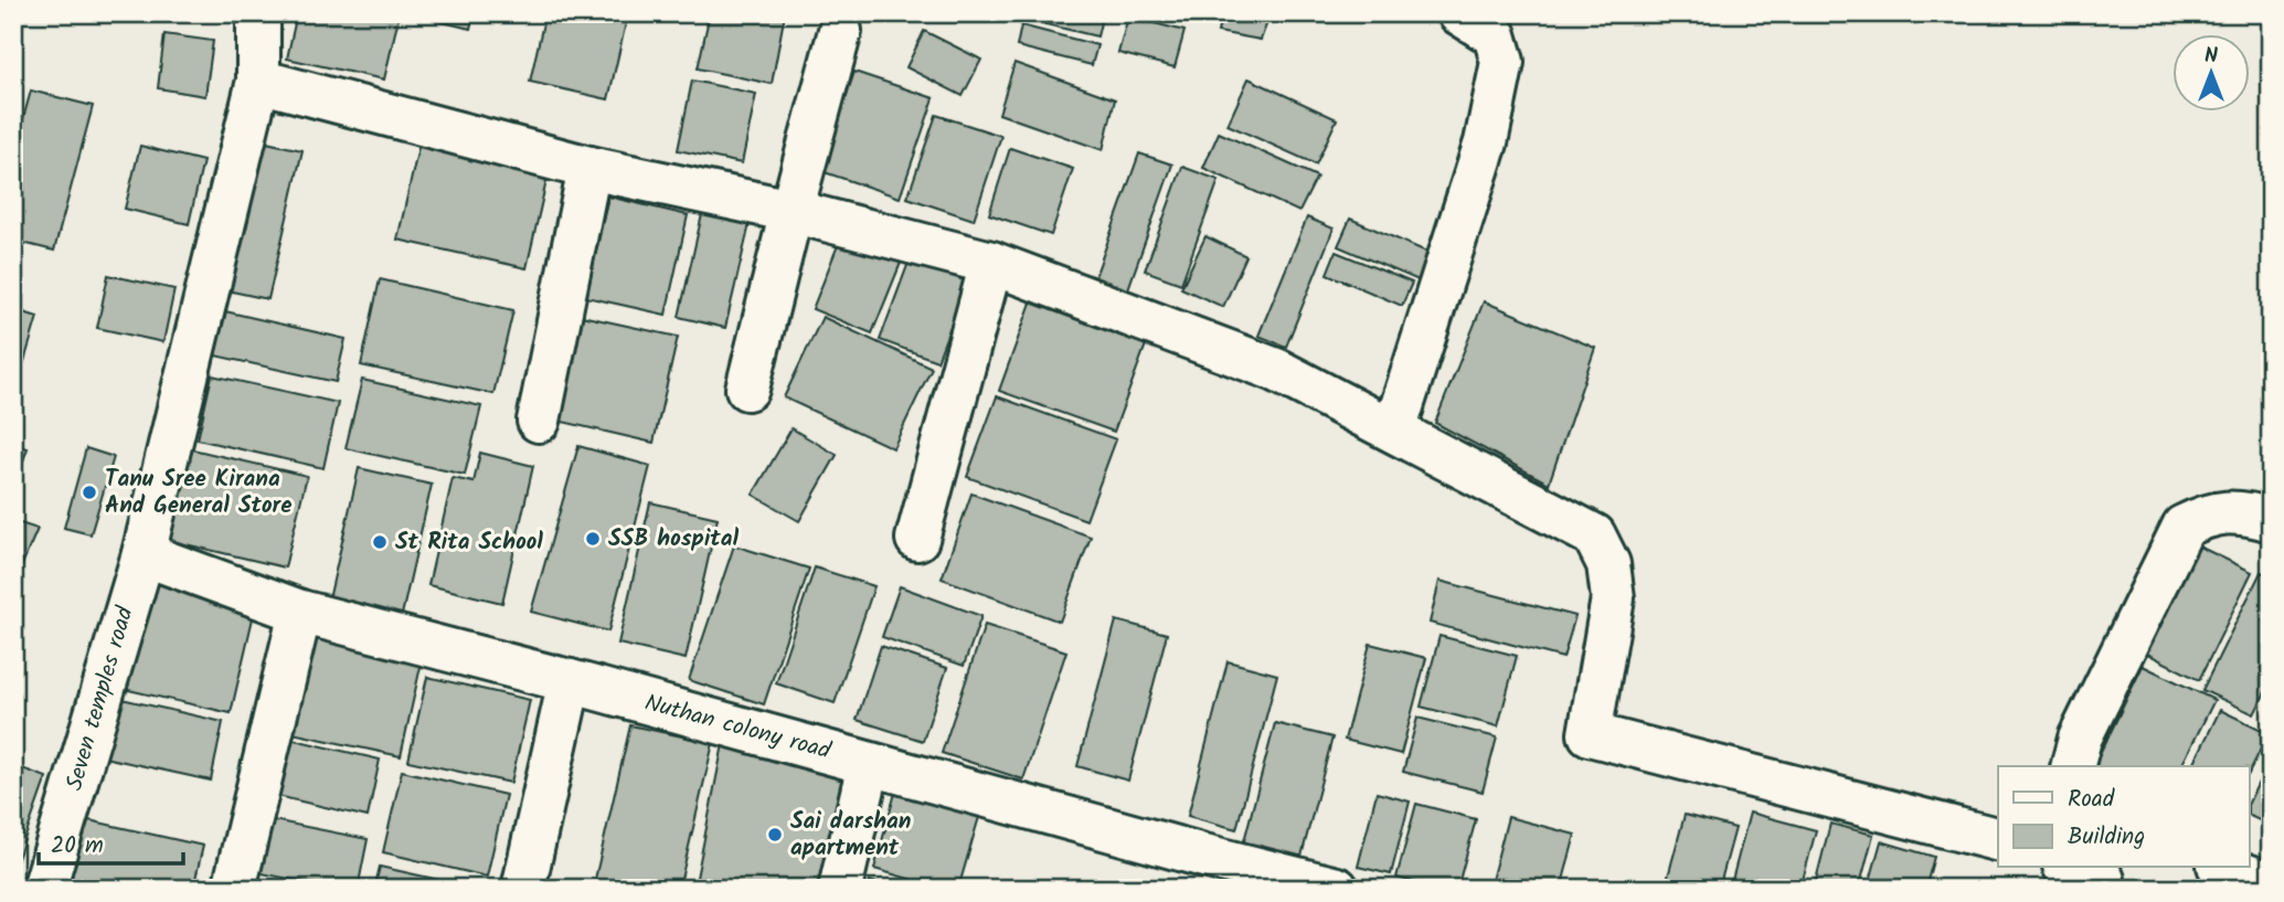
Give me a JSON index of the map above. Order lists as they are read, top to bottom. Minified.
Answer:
{"streets":{"street":["Seven temples road","Nuthan colony road"]},"crossings":[["Seven temples road","Nuthan colony road"]],"places":["Tanu Sree Kirana And General Store","SSB hospital","St Rita School","Sai darshan apartment"],"legend":["Road","Building"],"scale_bar":"20 m","north":"top"}
